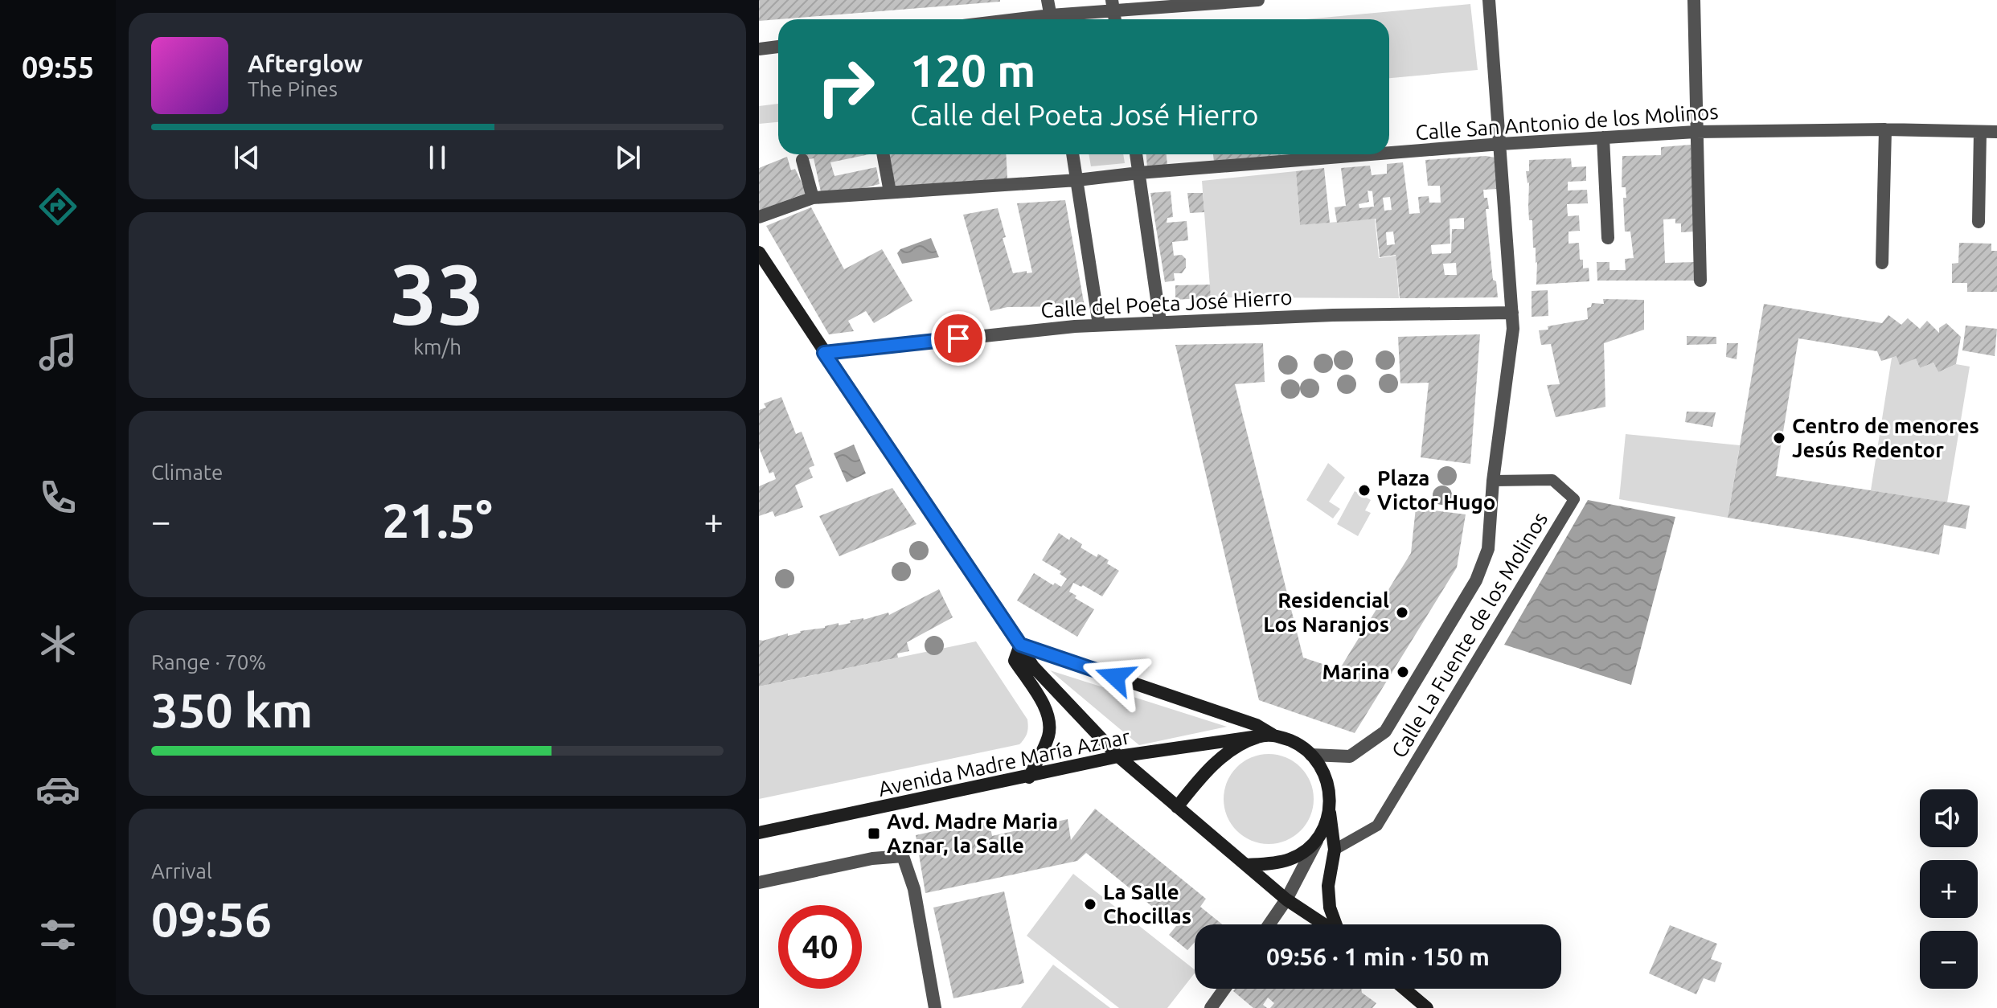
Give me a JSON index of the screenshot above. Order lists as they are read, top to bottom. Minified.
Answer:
{"streets":{"street":["Calle San Antonio de los Molinos","Calle del Poeta José Hierro","Calle La Fuente de los Molinos","Avenida Madre María Aznar"]},"crossings":[["Calle San Antonio de los Molinos","Calle La Fuente de los Molinos"],["Calle del Poeta José Hierro","Calle La Fuente de los Molinos"],["Calle La Fuente de los Molinos","Avenida Madre María Aznar"]],"places":{"other":["Centro de menores Jesús Redentor","Plaza Victor Hugo","Residencial Los Naranjos","Marina","La Salle Chocillas"],"transit":["Avd. Madre Maria Aznar, la Salle"]},"page":{"tabs":"09:55","turn":["120 m","Calle del Poeta José Hierro"],"song":["Afterglow","The Pines"],"tile":[["33","km/h"],"Climate",["Range · 70%","350 km"],["Arrival","09:56"]],"heat":["−","21.5°","+"],"map_buttons":["+","−"],"limit":"40","trip":"09:56 · 1 min · 150 m"}}
